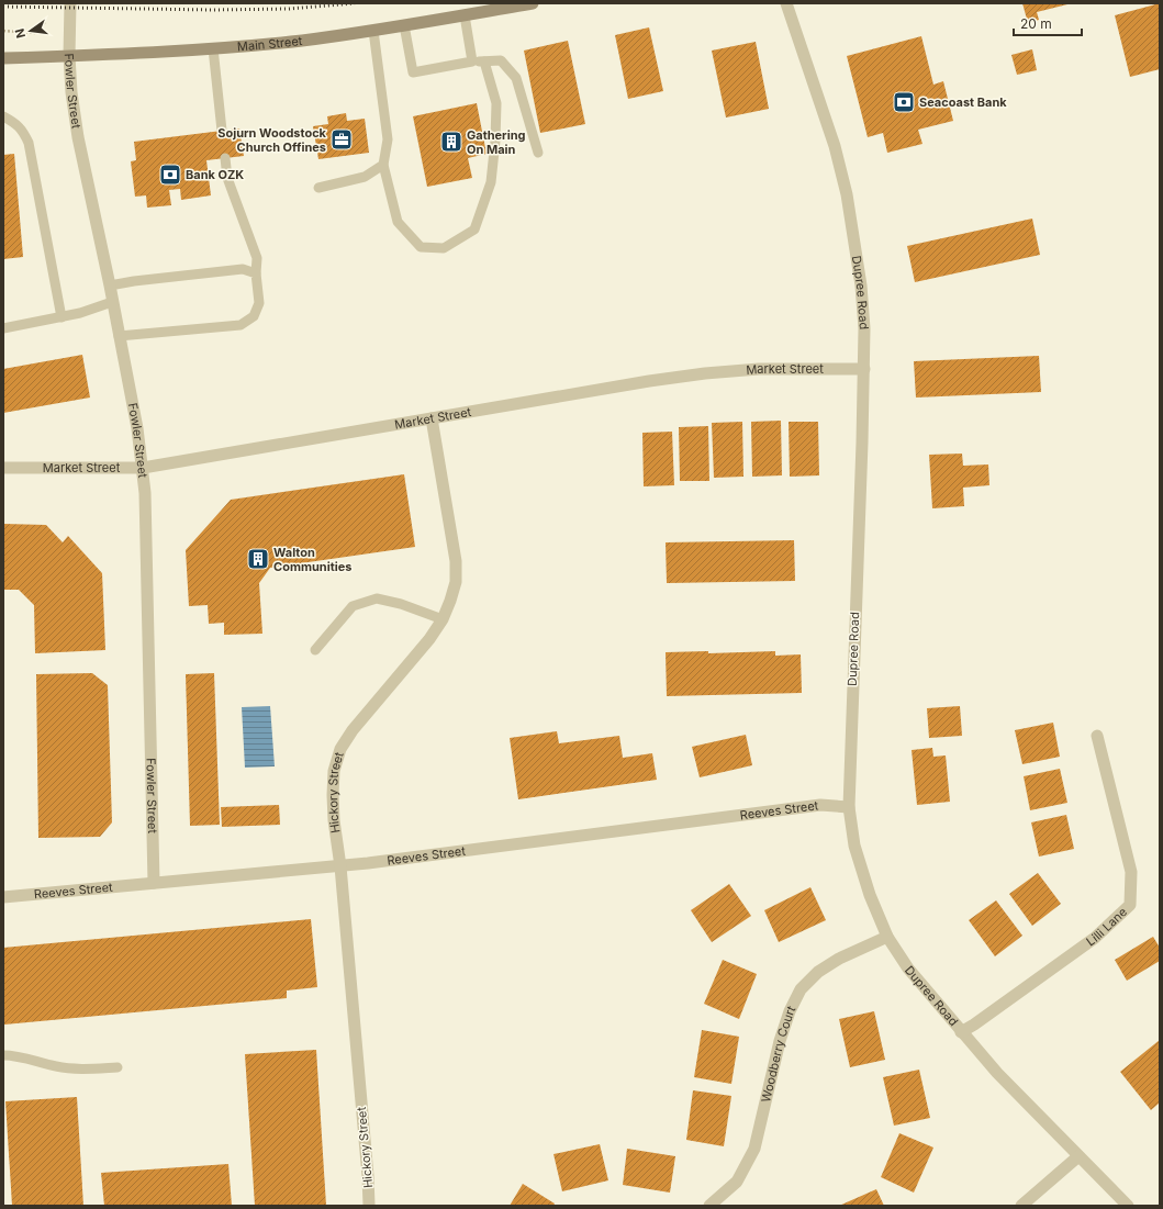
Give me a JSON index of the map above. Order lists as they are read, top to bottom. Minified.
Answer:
{"streets":{"main road":["Main Street"],"street":["Fowler Street","Dupree Road","Market Street","Hickory Street","Reeves Street","Lilli Lane","Woodberry Court"]},"crossings":[["Main Street","Fowler Street"],["Fowler Street","Market Street"],["Fowler Street","Reeves Street"],["Dupree Road","Market Street"],["Dupree Road","Reeves Street"],["Dupree Road","Lilli Lane"],["Dupree Road","Woodberry Court"],["Market Street","Hickory Street"],["Hickory Street","Reeves Street"]],"places":{"bank":["Seacoast Bank","Bank OZK"],"office":["Sojurn Woodstock Church Offines"],"building":["Gathering On Main","Walton Communities"]},"scale_bar":"20 m","north":"left"}
